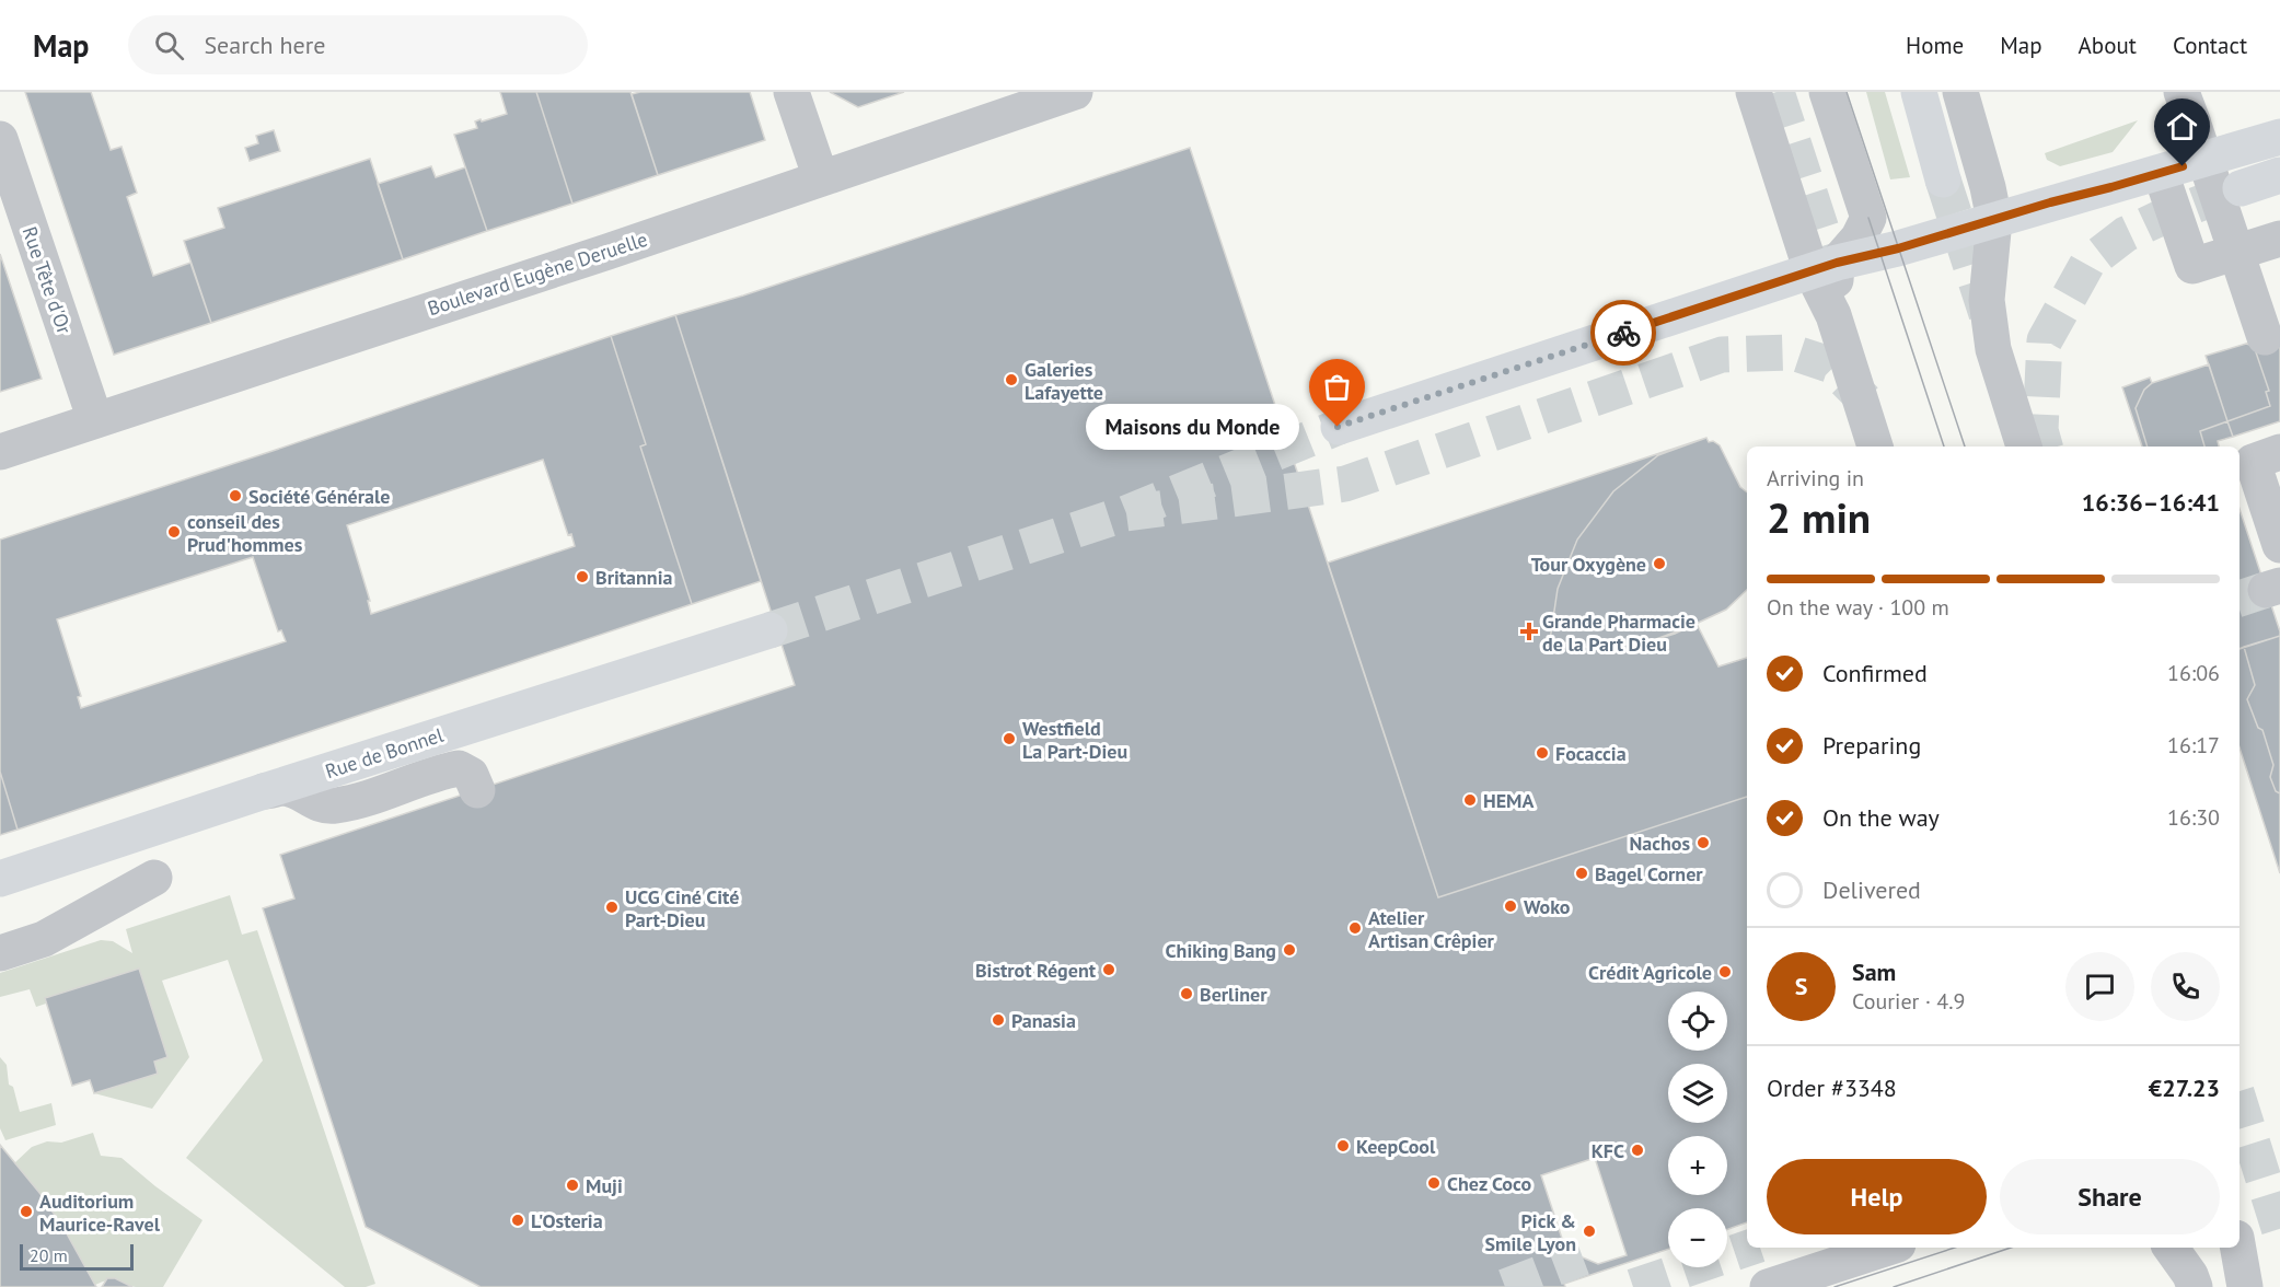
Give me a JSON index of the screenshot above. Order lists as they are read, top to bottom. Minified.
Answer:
{"streets":{"main road":["Rue de Bonnel"],"street":["Boulevard Eugène Deruelle","Rue Tête d'Or"]},"crossings":[["Boulevard Eugène Deruelle","Rue Tête d'Or"]],"places":{"other":["Galeries Lafayette","Maisons du Monde","Société Générale","conseil des Prud'hommes","Tour Oxygène","Britannia","Westfield La Part-Dieu","Focaccia","HEMA","Nachos","Bagel Corner","Woko","UCG Ciné Cité Part-Dieu","Atelier Artisan Crêpier","Chiking Bang","Bistrot Régent","Crédit Agricole","Berliner","Panasia","KeepCool","KFC","Chez Coco","Muji","Auditorium Maurice-Ravel","L'Osteria","Pick & Smile Lyon"],"health":["Grande Pharmacie de la Part Dieu"]},"scale_bar":"20 m","page":{"header":"Map","search":"Search here","nav":["Home","Map","About","Contact"],"bubble":"Maisons du Monde","heading":["2 min","Arriving in","16:36–16:41"],"panel":["Sam","Courier · 4.9","Order #3348","€27.23"],"bar":"On the way · 100 m","list":[["Confirmed","16:06"],["Preparing","16:17"],["On the way","16:30"],"Delivered"],"round":"S","map_buttons":["+","−"],"buttons":["Help","Share"],"scale":"20 m"}}
